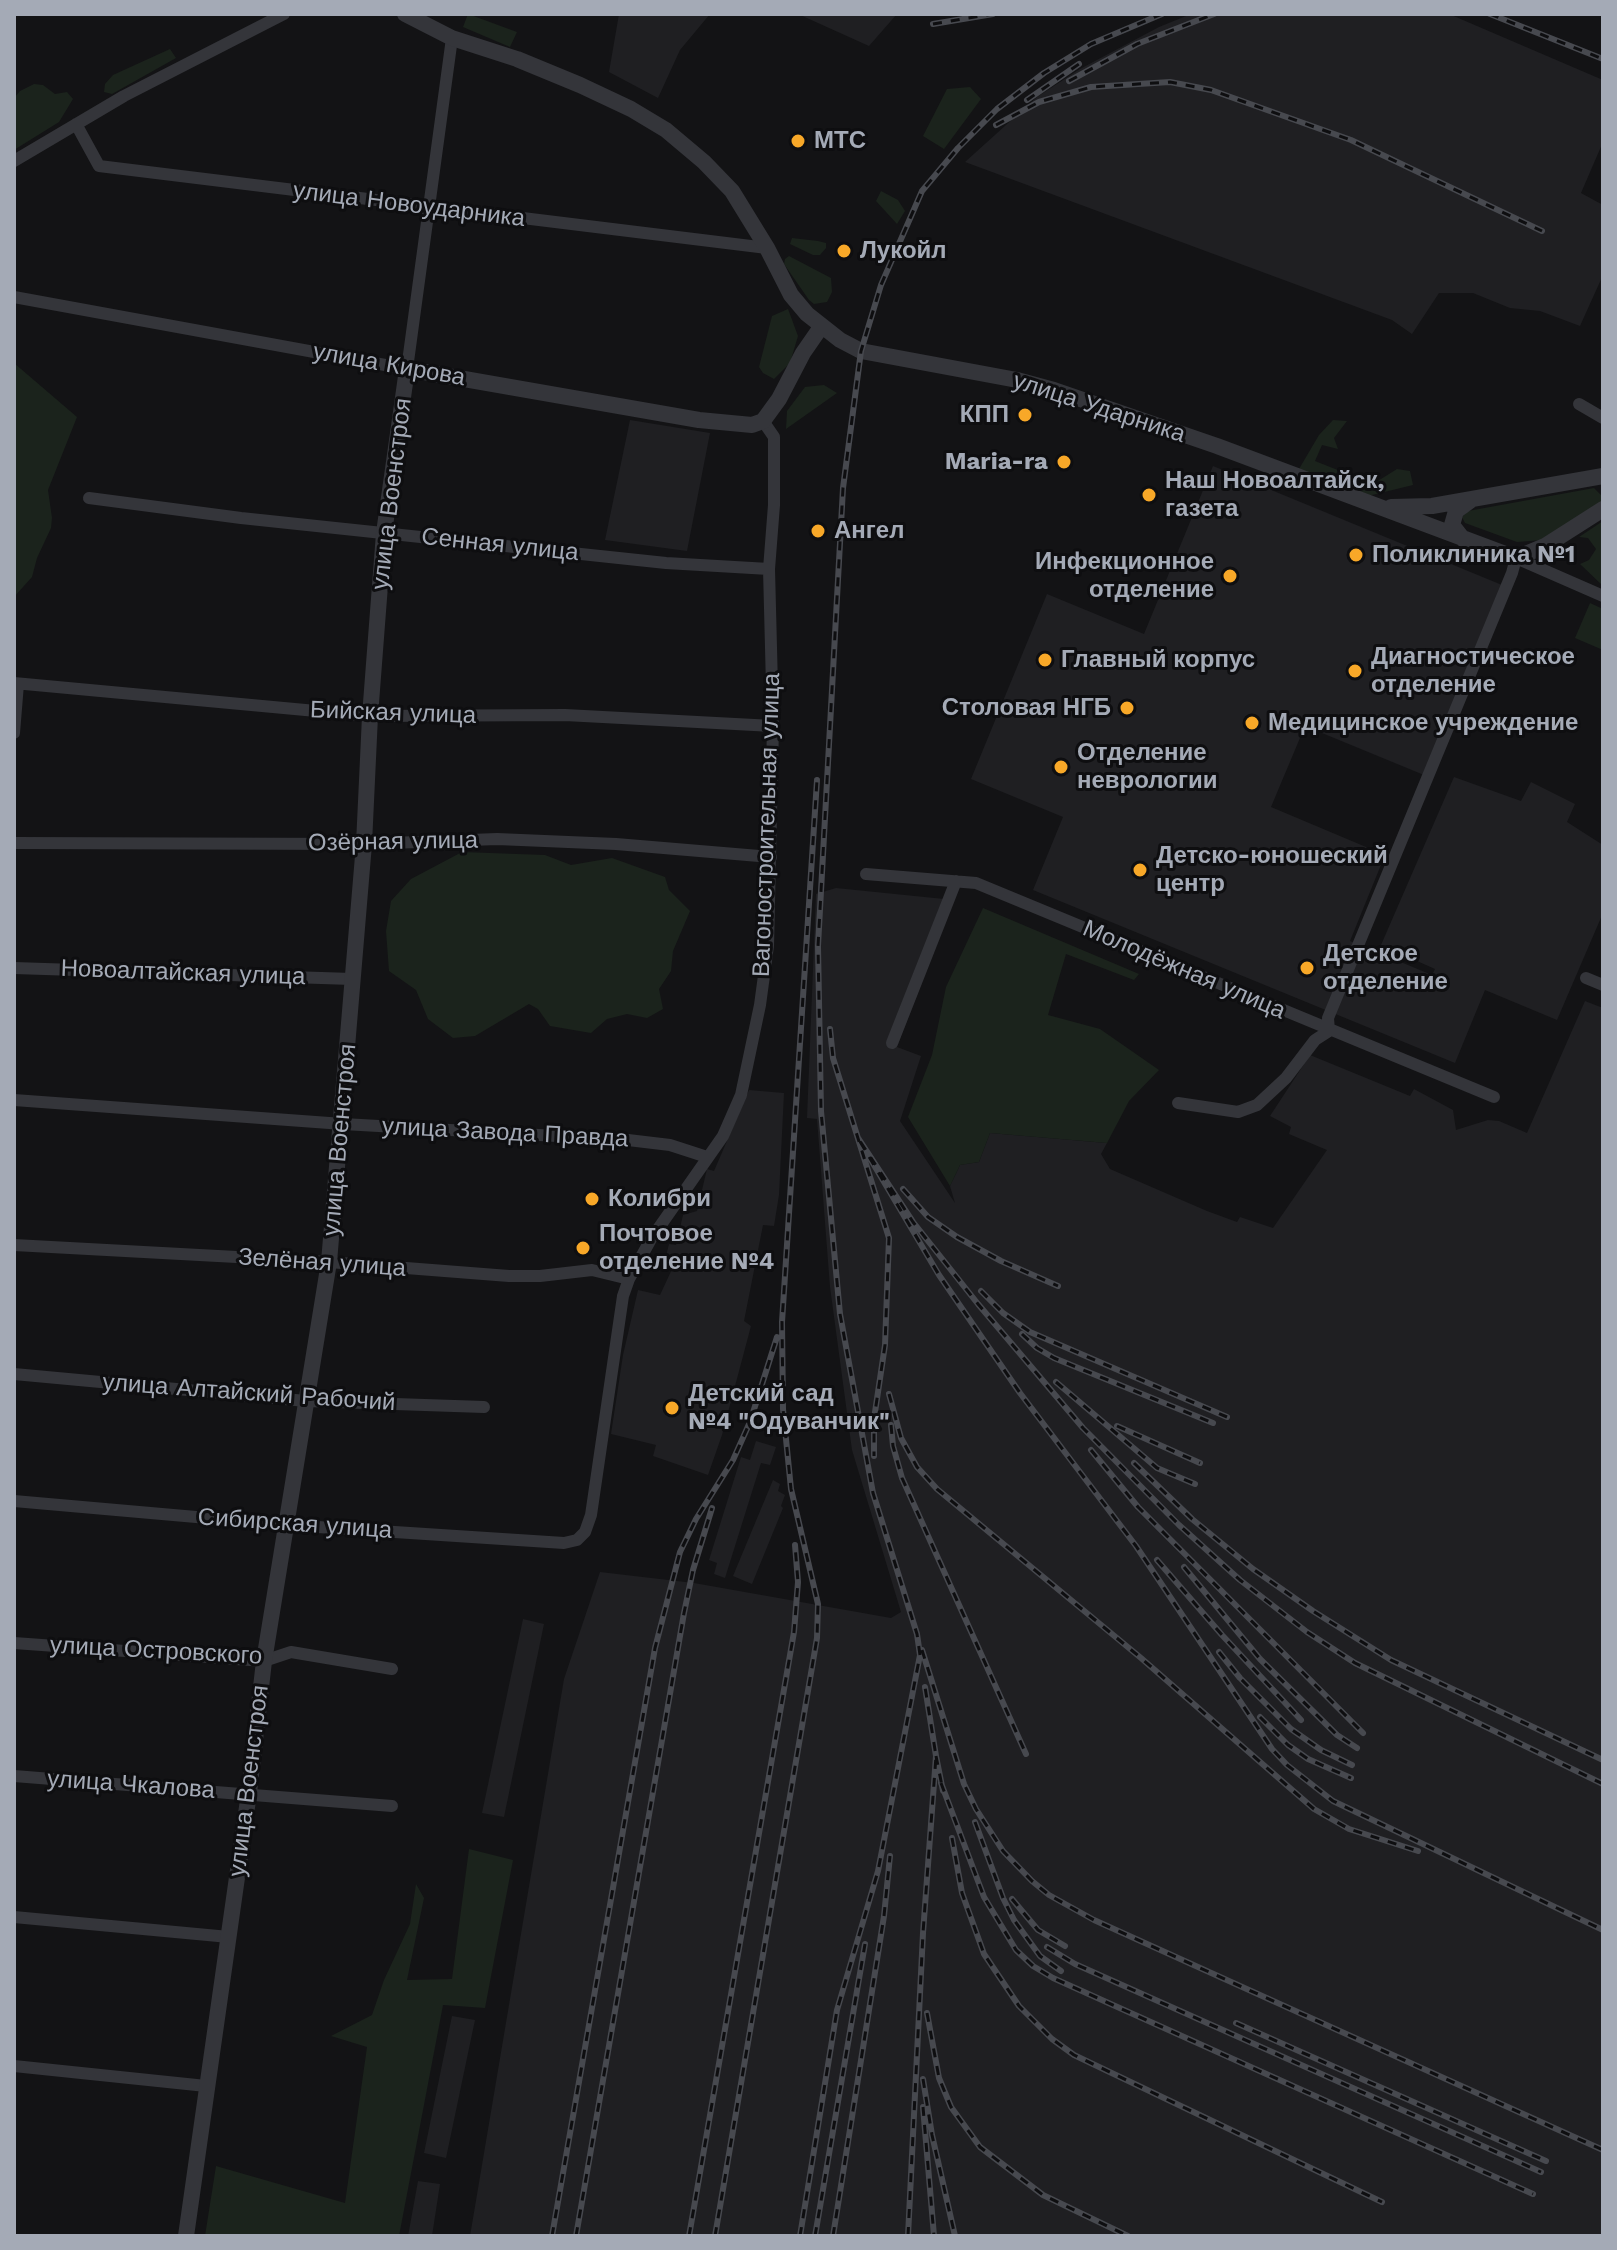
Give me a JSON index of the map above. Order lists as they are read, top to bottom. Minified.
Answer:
{"streets":{"street":["улица Новоударника","улица Кирова","улица Ударника","улица Военстроя","Сенная улица","Бийская улица","Вагоностроительная улица","Озёрная улица","Молодёжная улица","Новоалтайская улица","улица Завода Правда","Зелёная улица","улица Алтайский Рабочий","Сибирская улица","улица Островского","улица Чкалова"]},"crossings":[["улица Новоударника","улица Ударника"],["улица Новоударника","улица Военстроя"],["улица Кирова","улица Военстроя"],["улица Кирова","Вагоностроительная улица"],["улица Ударника","улица Военстроя"],["улица Военстроя","Сенная улица"],["улица Военстроя","Бийская улица"],["улица Военстроя","Озёрная улица"],["улица Военстроя","Новоалтайская улица"],["улица Военстроя","улица Завода Правда"],["улица Военстроя","Зелёная улица"],["улица Военстроя","улица Алтайский Рабочий"],["улица Военстроя","Сибирская улица"],["улица Военстроя","улица Островского"],["улица Военстроя","улица Чкалова"],["Сенная улица","Вагоностроительная улица"],["Бийская улица","Вагоностроительная улица"],["Вагоностроительная улица","Озёрная улица"],["Вагоностроительная улица","улица Завода Правда"],["Вагоностроительная улица","Зелёная улица"],["Вагоностроительная улица","Сибирская улица"]],"places":["МТС","Лукойл","КПП","Maria-ra","Наш Новоалтайск, газета","Ангел","Поликлиника №1","Инфекционное отделение","Главный корпус","Диагностическое отделение","Столовая НГБ","Медицинское учреждение","Отделение неврологии","Детско-юношеский центр","Детское отделение","Колибри","Почтовое отделение №4","Детский сад №4 \"Одуванчик\""]}
